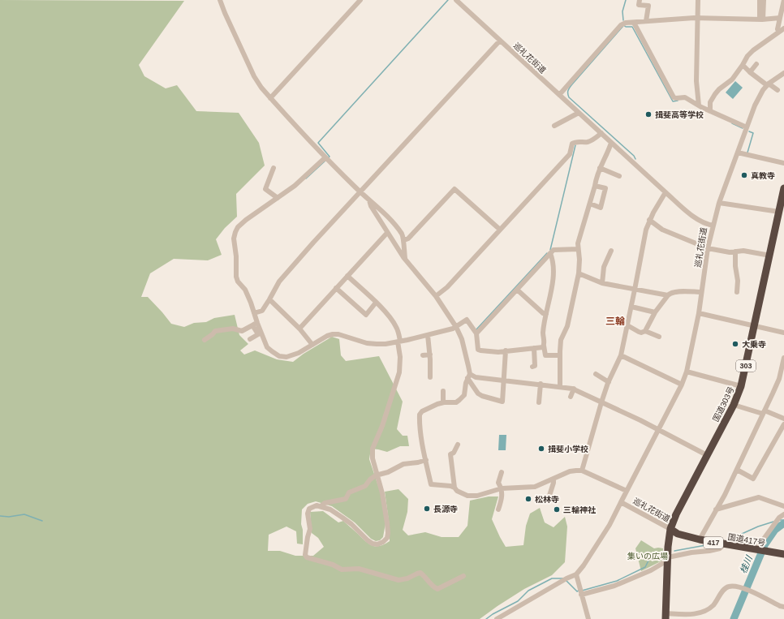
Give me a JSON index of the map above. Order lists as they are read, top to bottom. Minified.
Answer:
{"streets":{"highway":["303","国道303号","国道417号","417"],"street":["巡礼花街道"]},"crossings":[["巡礼花街道","国道303号"],["巡礼花街道","国道417号"],["国道303号","国道417号"]],"districts":["三輪"],"water":["桂川"],"parks":["集いの広場"],"places":["揖斐高等学校","真教寺","大乗寺","揖斐小学校","松林寺","長源寺","三輪神社"]}
